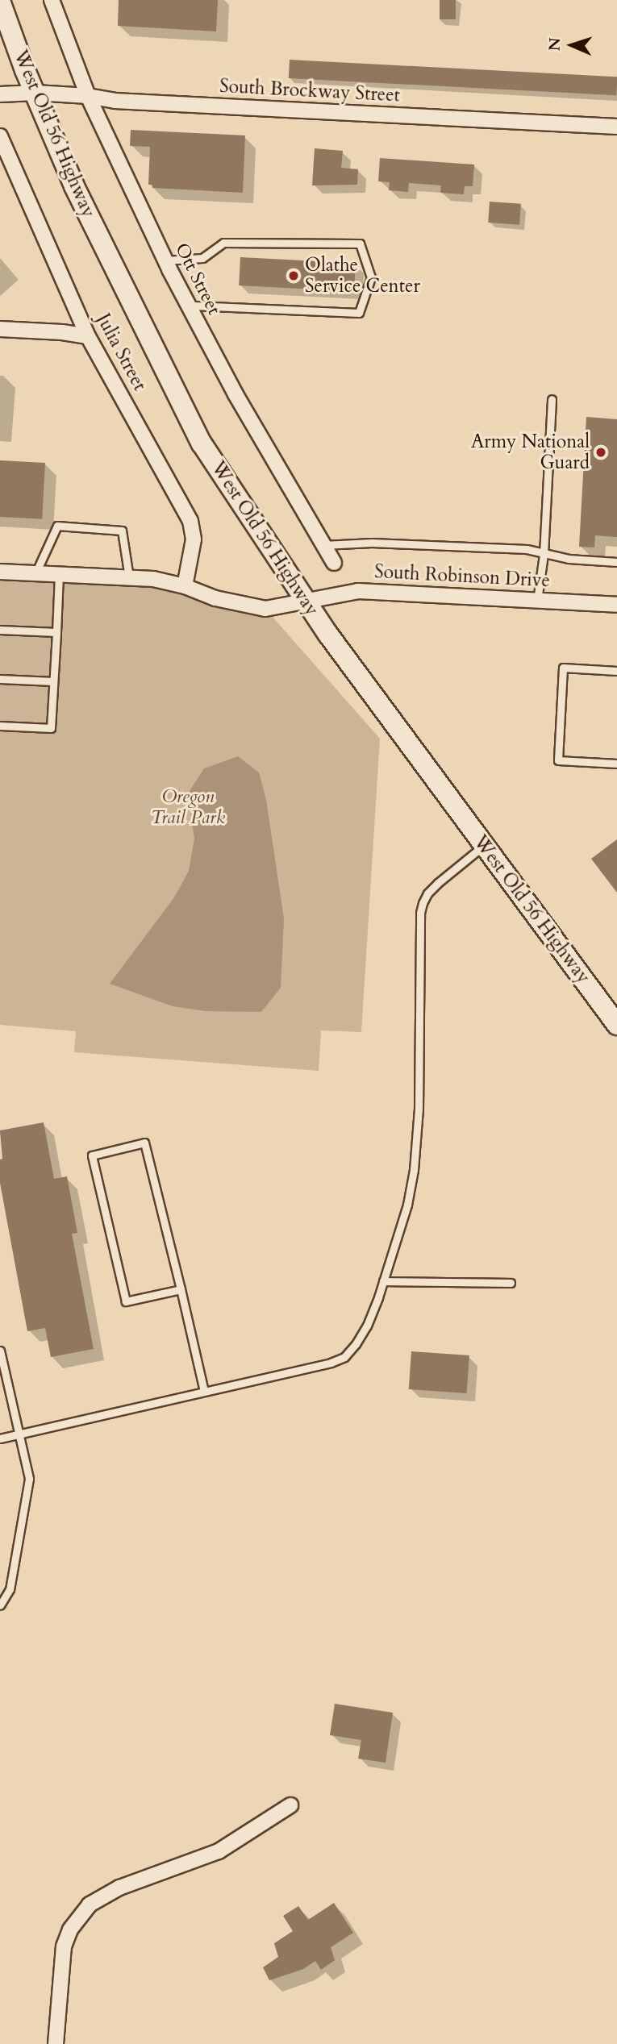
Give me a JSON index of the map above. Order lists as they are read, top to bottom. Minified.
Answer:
{"streets":{"main road":["West Old 56 Highway"],"street":["South Brockway Street","Ott Street","Julia Street","South Robinson Drive"]},"crossings":[["South Brockway Street","West Old 56 Highway"],["South Brockway Street","Ott Street"],["West Old 56 Highway","South Robinson Drive"],["Julia Street","South Robinson Drive"]],"parks":["Oregon Trail Park"],"places":["Olathe Service Center","Army National Guard"],"north":"left"}
